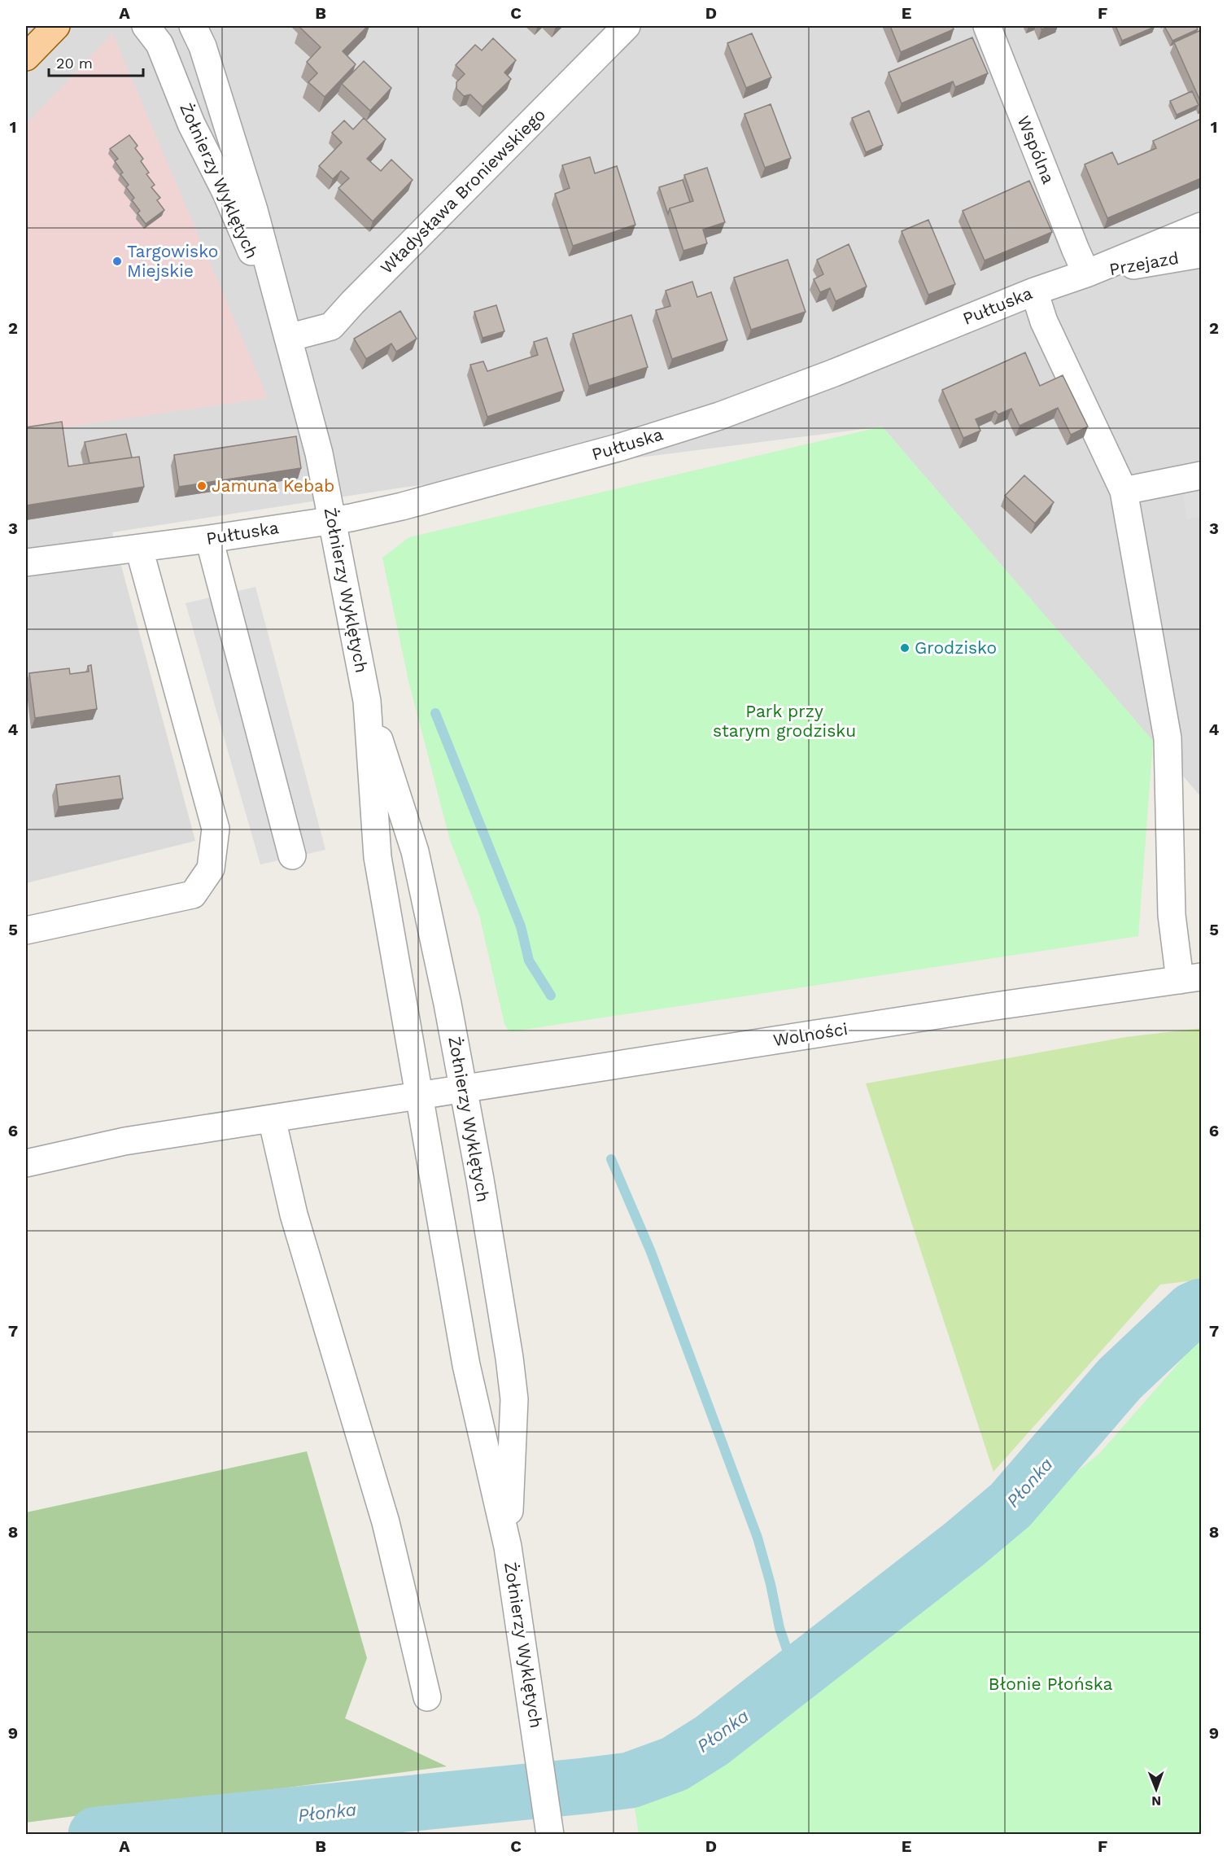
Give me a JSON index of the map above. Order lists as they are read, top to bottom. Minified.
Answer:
{"streets":{"street":["Wspólna","Żołnierzy Wyklętych","Władysława Broniewskiego","Przejazd","Pułtuska","Wolności"]},"crossings":[["Wspólna","Przejazd"],["Wspólna","Pułtuska"],["Żołnierzy Wyklętych","Władysława Broniewskiego"],["Żołnierzy Wyklętych","Pułtuska"],["Żołnierzy Wyklętych","Wolności"],["Przejazd","Pułtuska"]],"water":["Płonka"],"parks":["Park przy starym grodzisku","Błonie Płońska"],"places":["Targowisko Miejskie","Jamuna Kebab","Grodzisko"],"scale_bar":"20 m","north":"bottom","grid":{"columns":["A","B","C","D","E","F"],"rows":["1","2","3","4","5","6","7","8","9"]}}
